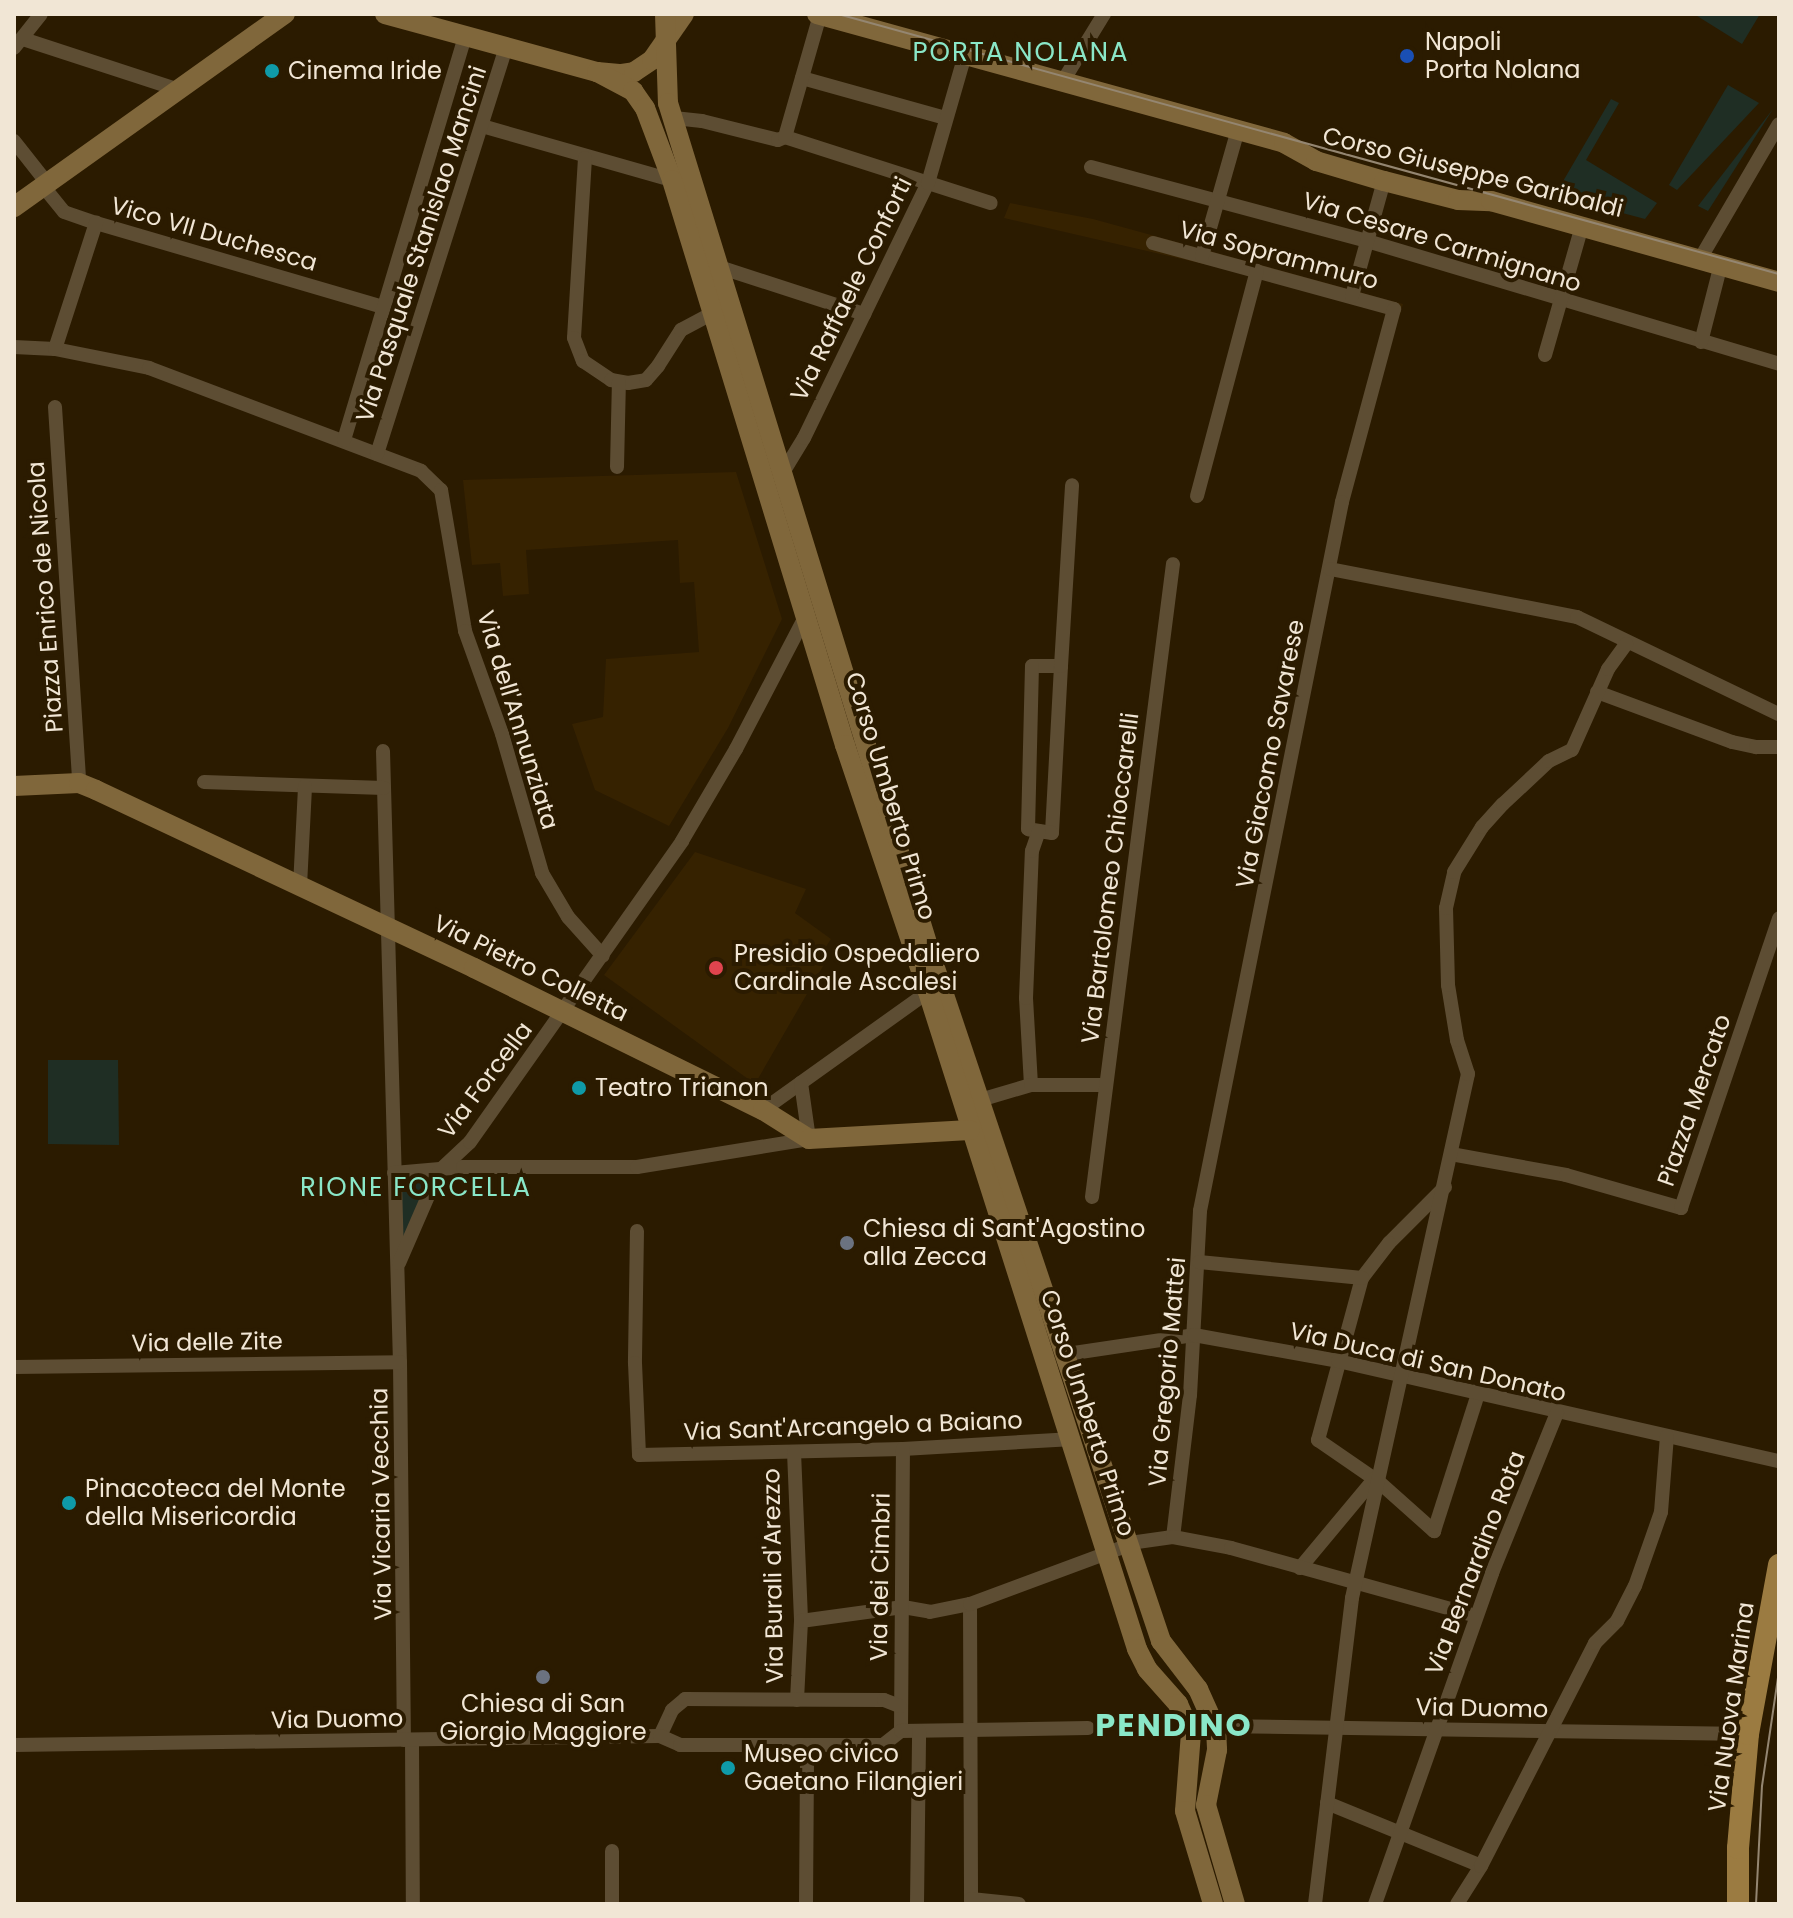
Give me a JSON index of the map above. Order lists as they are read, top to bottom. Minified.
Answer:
{"streets":{"main road":["Corso Giuseppe Garibaldi","Corso Umberto Primo","Via Pietro Colletta","Via Nuova Marina"],"street":["Vico VII Duchesca","Via Cesare Carmignano","Via Pasquale Stanislao Mancini","Via Soprammuro","Via Raffaele Conforti","Piazza Enrico de Nicola","Via dell'Annunziata","Via Giacomo Savarese","Via Bartolomeo Chioccarelli","Via Forcella","Piazza Mercato","Via delle Zite","Via Duca di San Donato","Via Gregorio Mattei","Via Sant'Arcangelo a Baiano","Via Vicaria Vecchia","Via Bernardino Rota","Via Burali d'Arezzo","Via dei Cimbri","Via Duomo"]},"crossings":[["Corso Giuseppe Garibaldi","Via Raffaele Conforti"],["Vico VII Duchesca","Via Pasquale Stanislao Mancini"],["Via Pasquale Stanislao Mancini","Via dell'Annunziata"],["Via Soprammuro","Via Giacomo Savarese"],["Via Raffaele Conforti","Corso Umberto Primo"],["Piazza Enrico de Nicola","Via Pietro Colletta"],["Via dell'Annunziata","Via Forcella"],["Via Giacomo Savarese","Via Gregorio Mattei"],["Corso Umberto Primo","Via Forcella"],["Corso Umberto Primo","Via Duca di San Donato"],["Corso Umberto Primo","Via Sant'Arcangelo a Baiano"],["Corso Umberto Primo","Via Duomo"],["Via Pietro Colletta","Via Forcella"],["Via Pietro Colletta","Via Vicaria Vecchia"],["Via delle Zite","Via Vicaria Vecchia"],["Via Duca di San Donato","Via Gregorio Mattei"],["Via Duca di San Donato","Via Bernardino Rota"],["Via Sant'Arcangelo a Baiano","Via Burali d'Arezzo"],["Via Sant'Arcangelo a Baiano","Via dei Cimbri"],["Via Vicaria Vecchia","Via Duomo"],["Via Bernardino Rota","Via Duomo"],["Via Nuova Marina","Via Duomo"]],"districts":["PORTA NOLANA","RIONE FORCELLA","PENDINO"],"places":["Napoli Porta Nolana","Cinema Iride","Presidio Ospedaliero Cardinale Ascalesi","Teatro Trianon","Chiesa di Sant'Agostino alla Zecca","Pinacoteca del Monte della Misericordia","Chiesa di San Giorgio Maggiore","Museo civico Gaetano Filangieri"]}
